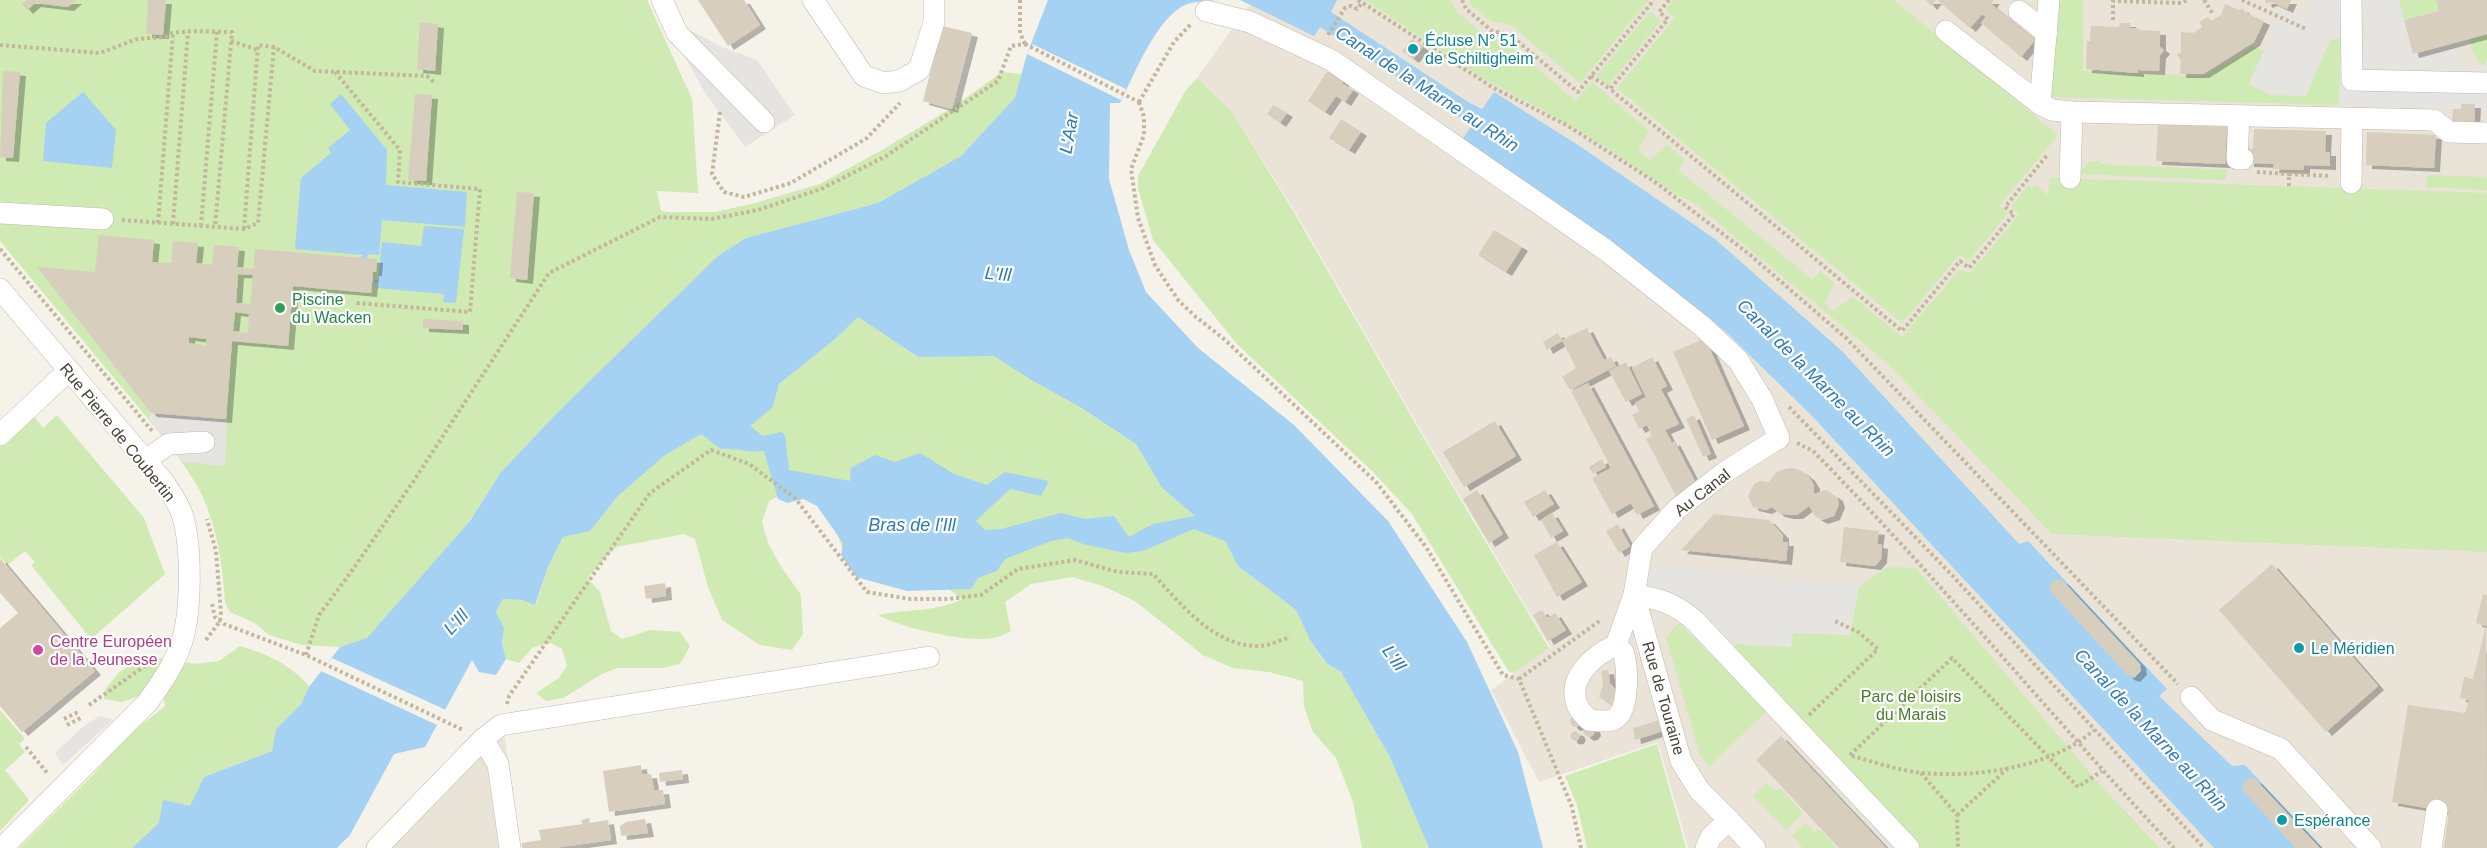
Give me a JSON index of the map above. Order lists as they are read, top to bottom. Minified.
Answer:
{"streets":{"street":["Rue Pierre de Coubertin","Au Canal","Rue de Touraine"]},"crossings":[["Au Canal","Rue de Touraine"]],"water":["Canal de la Marne au Rhin","L'Aar","L'Ill","Bras de l'Ill"],"parks":["Parc de loisirs du Marais"],"places":["Écluse N° 51 de Schiltigheim","Piscine du Wacken","Le Méridien","Centre Européen de la Jeunesse","Espérance"]}
